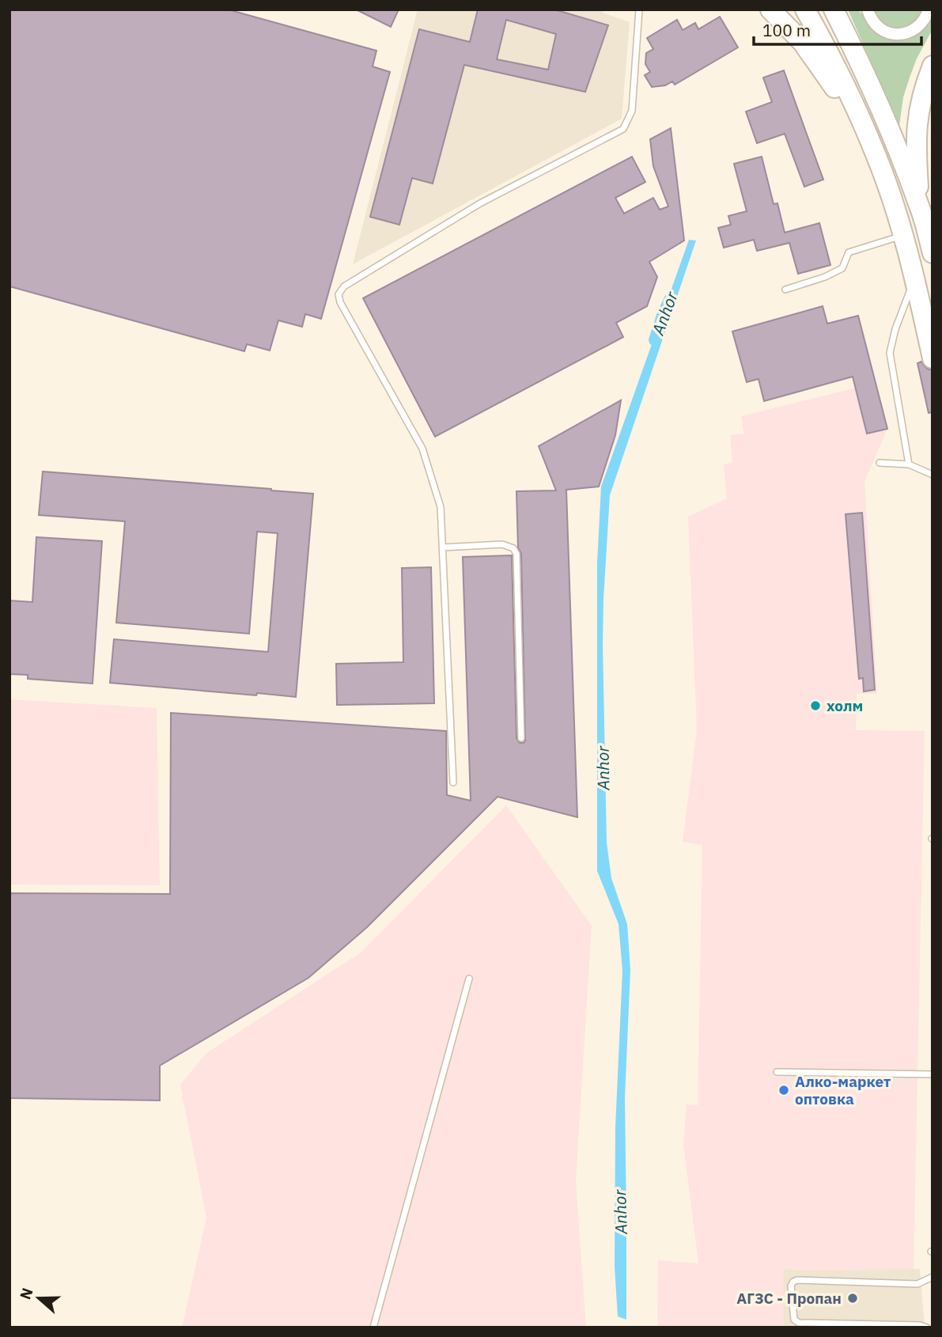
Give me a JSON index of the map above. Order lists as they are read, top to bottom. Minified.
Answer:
{"water":["Anhor"],"places":["холм","Алко-маркет оптовка","АГЗС - Пропан"],"scale_bar":"100 m","north":"left"}
